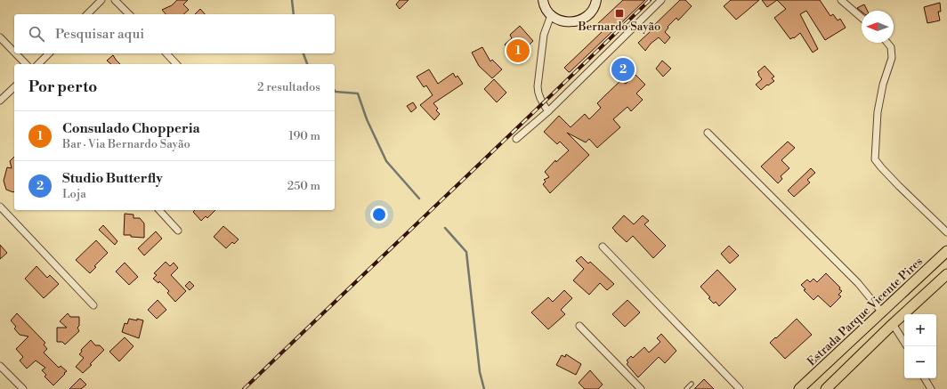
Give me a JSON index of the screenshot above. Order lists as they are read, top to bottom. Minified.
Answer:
{"streets":{"main road":["Estrada Parque Vicente Pires"]},"places":{"transit":["Bernardo Sayão"]},"north":"left","page":{"search":"Pesquisar aqui","pins":["1","2"],"heading":["Por perto","2 resultados"],"list":[{"mark":"1","name":"Consulado Chopperia","note":"Bar · Via Bernardo Sayão","value":"190 m"},{"mark":"2","name":"Studio Butterfly","note":"Loja","value":"250 m"}],"map_buttons":["+","−"]}}
